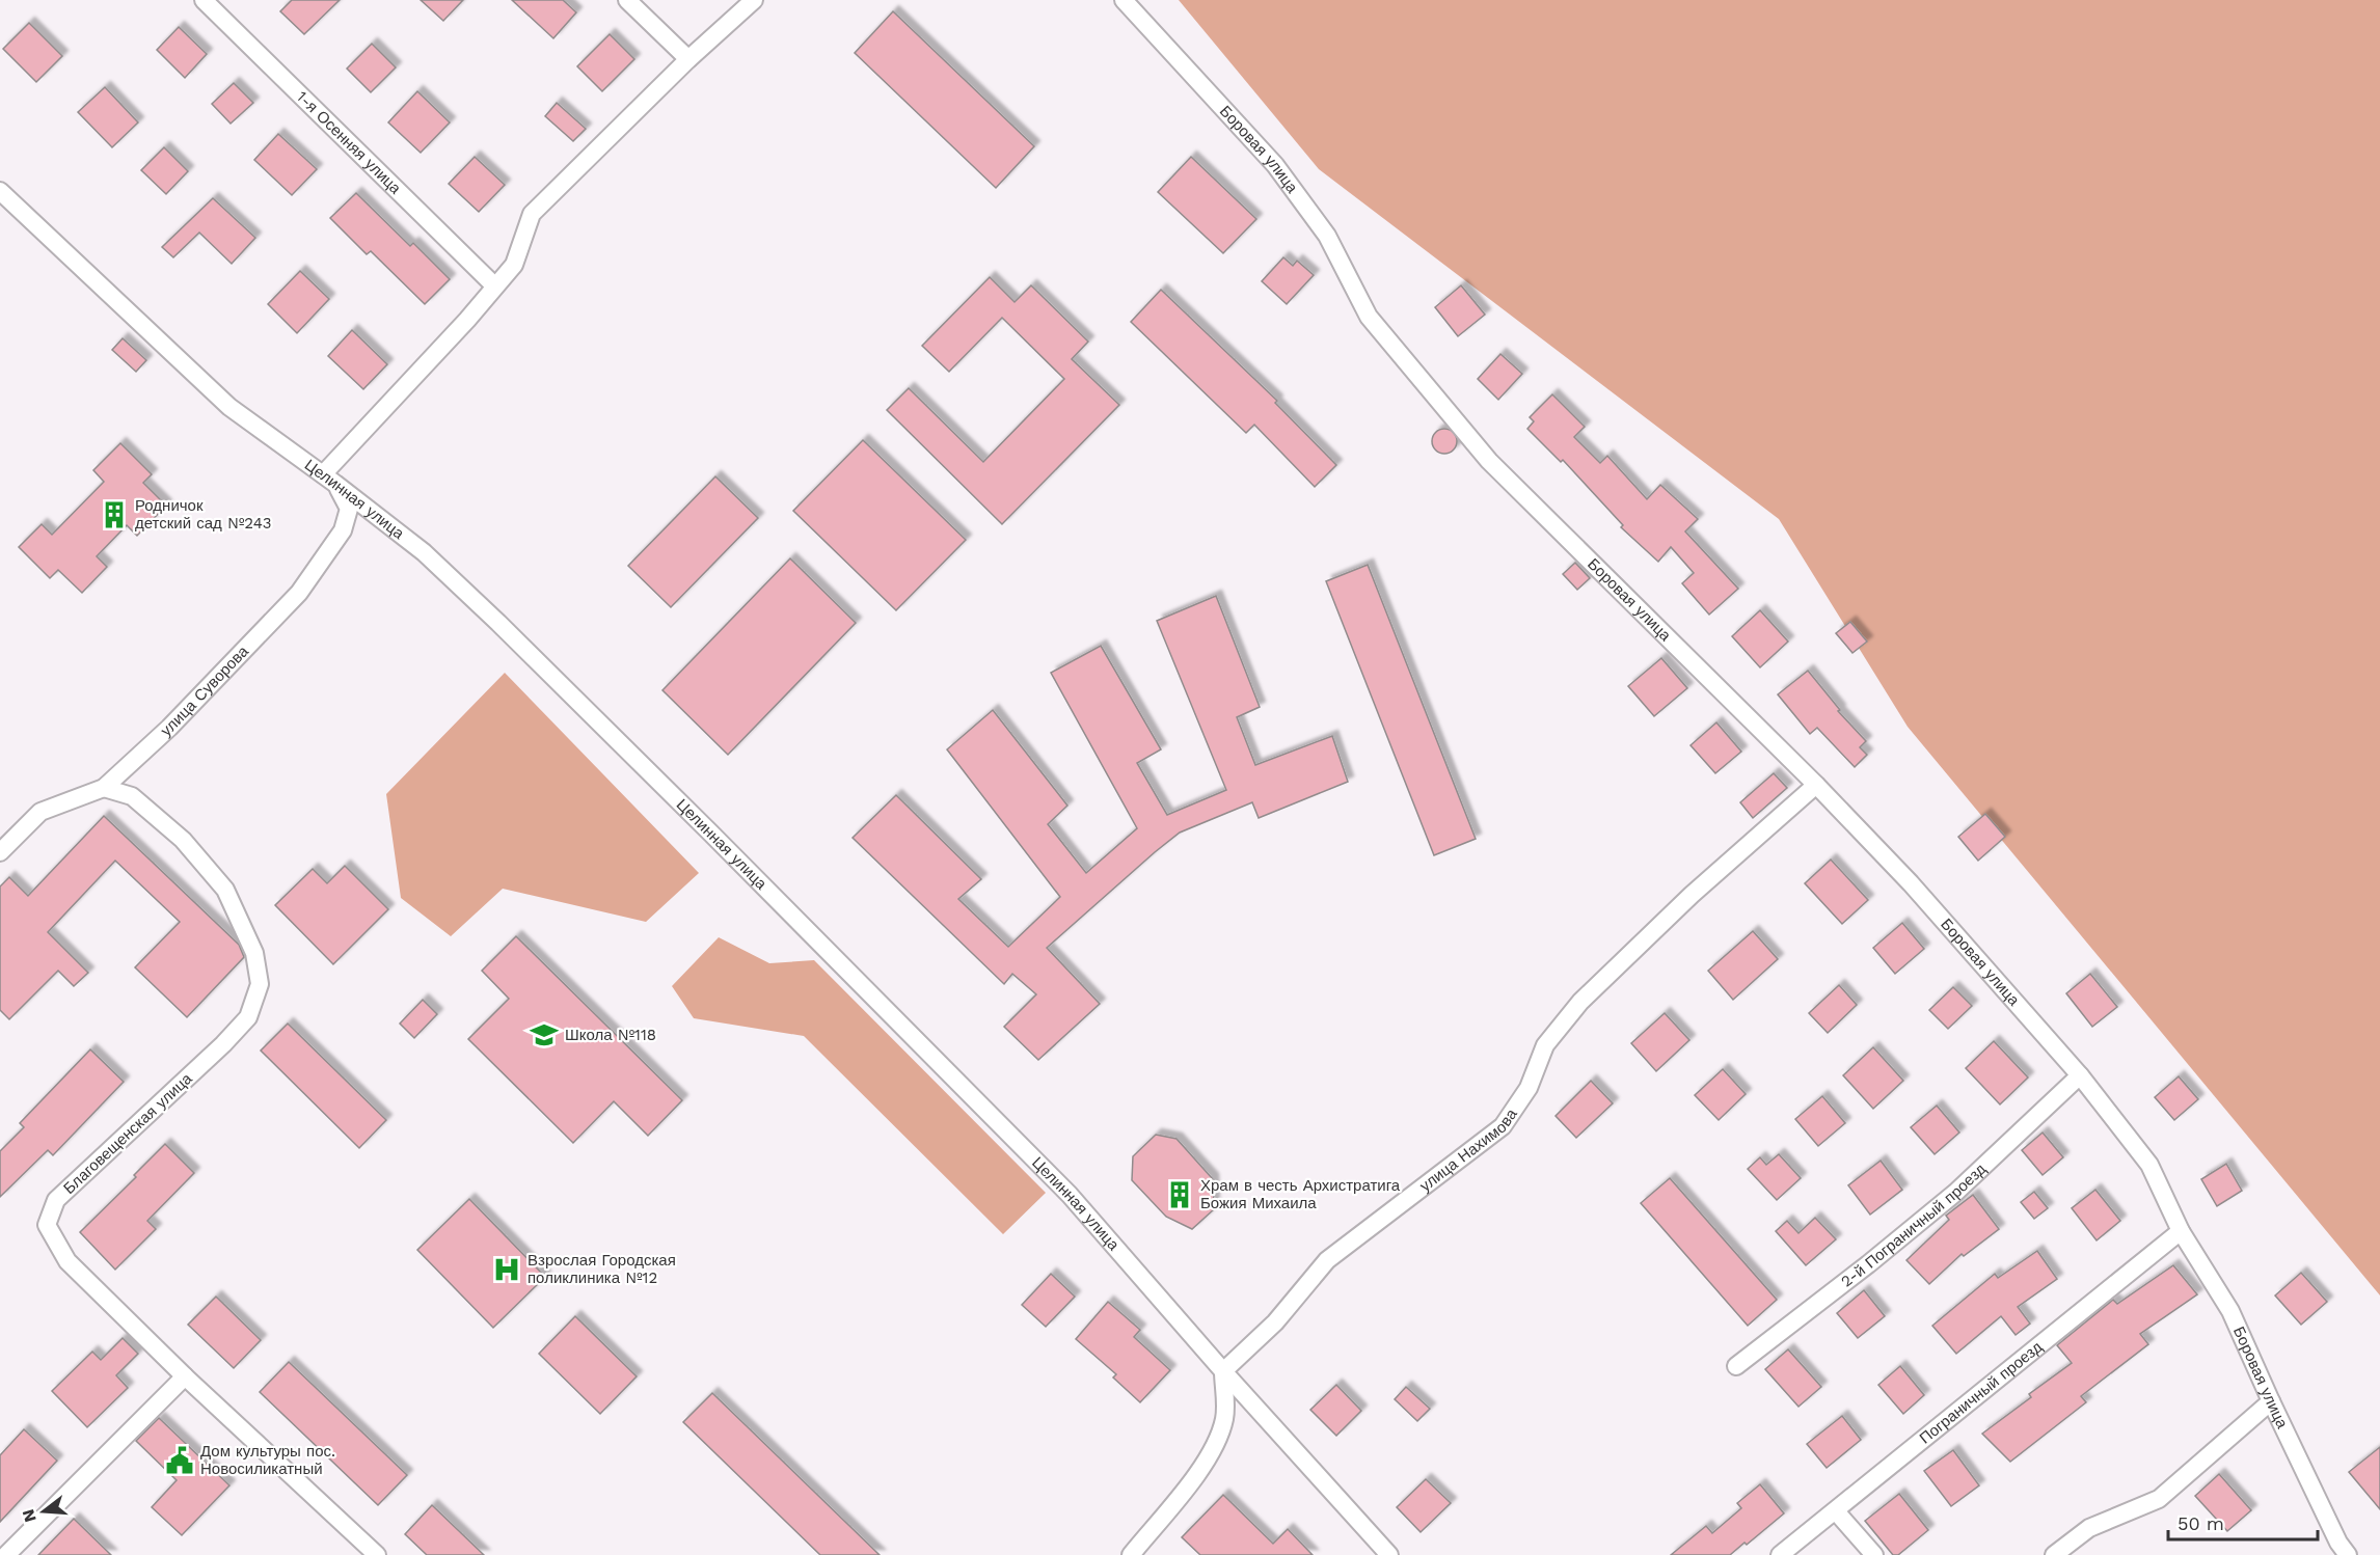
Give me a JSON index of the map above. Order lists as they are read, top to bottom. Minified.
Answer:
{"streets":{"street":["1-я Осенняя улица","Боровая улица","Целинная улица","улица Суворова","Благовещенская улица","улица Нахимова","2-й Пограничный проезд","Пограничный проезд"]},"crossings":[["Боровая улица","улица Нахимова"],["Боровая улица","2-й Пограничный проезд"],["Боровая улица","Пограничный проезд"],["Целинная улица","улица Суворова"],["Целинная улица","улица Нахимова"],["улица Суворова","Благовещенская улица"]],"places":{"building":["Родничок детский сад №243","Храм в честь Архистратига Божия Михаила"],"school or university":["Школа №118"],"hospital":["Взрослая Городская поликлиника №12"],"public building":["Дом культуры пос. Новосиликатный"]},"scale_bar":"50 m","north":"left"}
